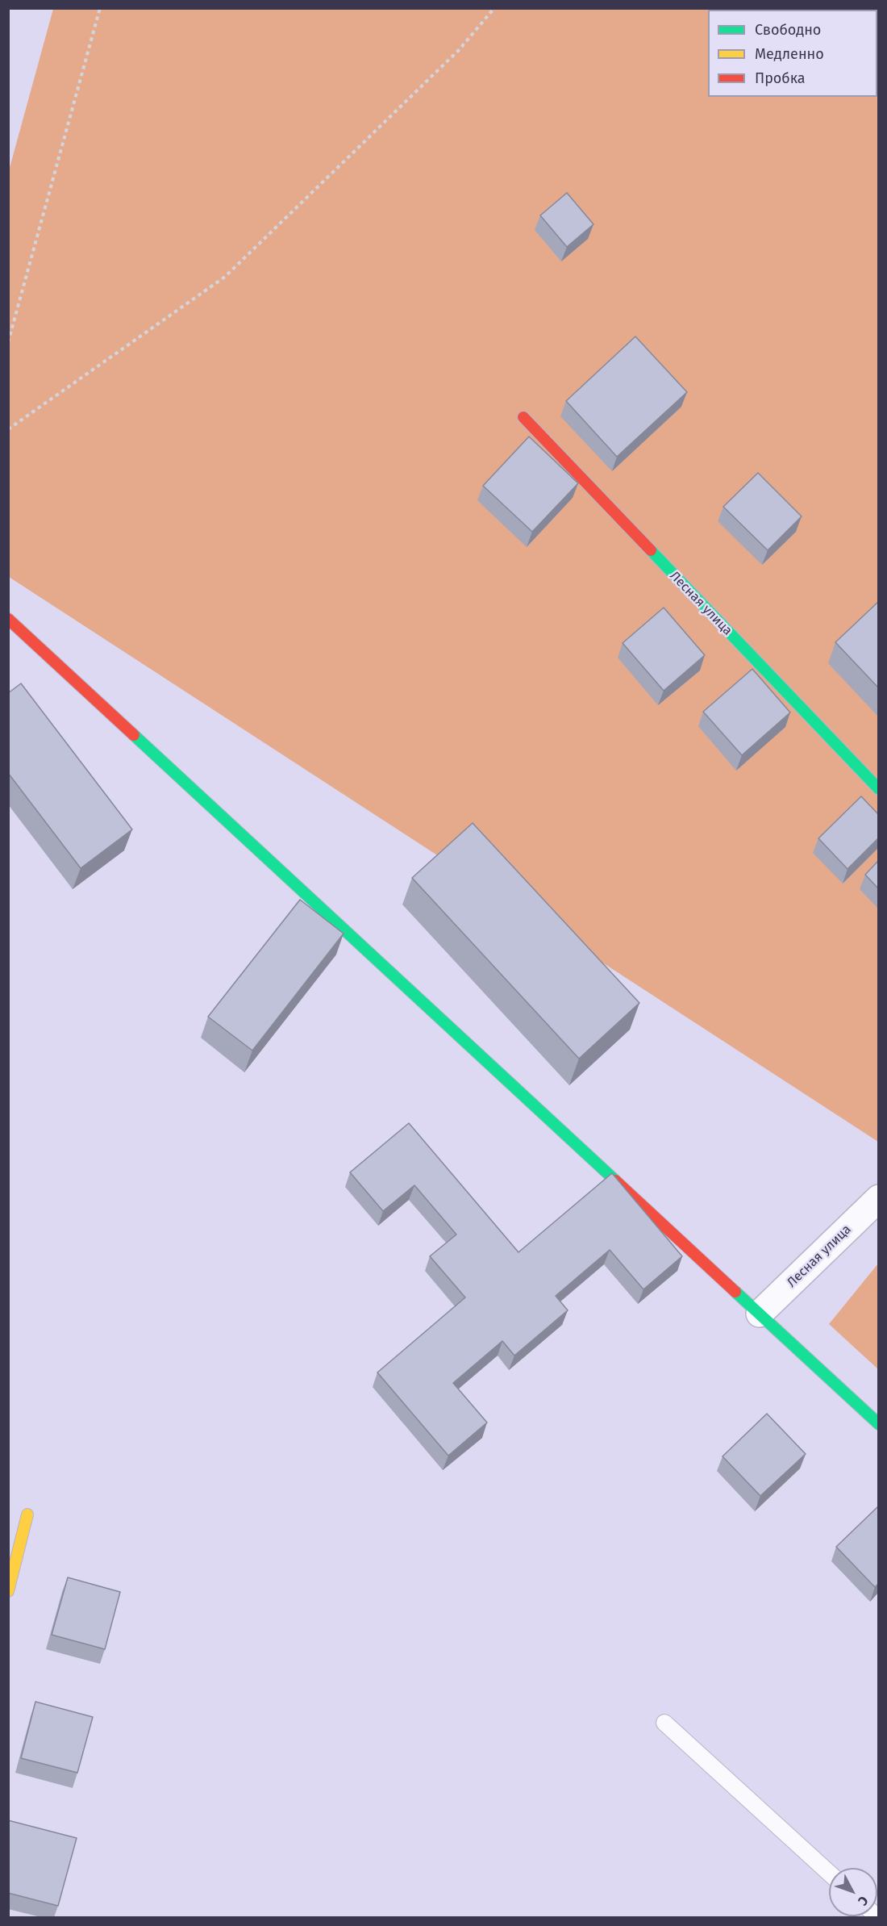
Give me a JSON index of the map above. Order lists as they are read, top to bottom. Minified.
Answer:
{"streets":{"street":["Лесная улица"]},"legend":["Свободно","Медленно","Пробка"],"north":"bottom right"}
